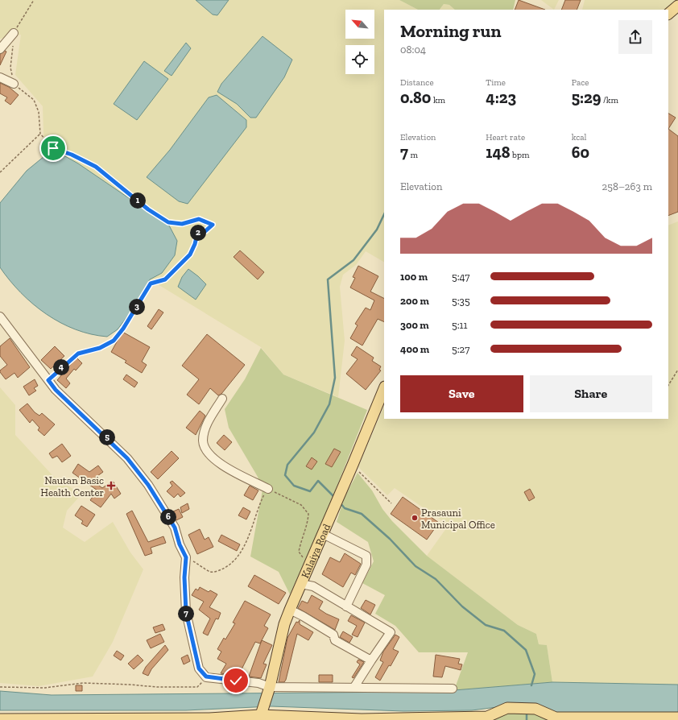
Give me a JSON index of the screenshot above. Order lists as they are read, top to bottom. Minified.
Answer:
{"streets":{"main road":["Kalaiya Road"]},"places":{"health":["Nautan Basic Health Center"],"other":["Prasauni Municipal Office"]},"north":"top left","page":{"heading":["Morning run","08:04"],"stats":[["Distance","0.80 km"],["Time","4:23"],["Pace","5:29 /km"],["Elevation","7 m"],["Heart rate","148 bpm"],["kcal","60"]],"chart":["Elevation","258–263 m"],"pins":["1","2","3","4","5","6","7"],"list":[{"name":"100 m","note":"5:47"},{"name":"200 m","note":"5:35"},{"name":"300 m","note":"5:11"},{"name":"400 m","note":"5:27"}],"buttons":["Save","Share"]}}
